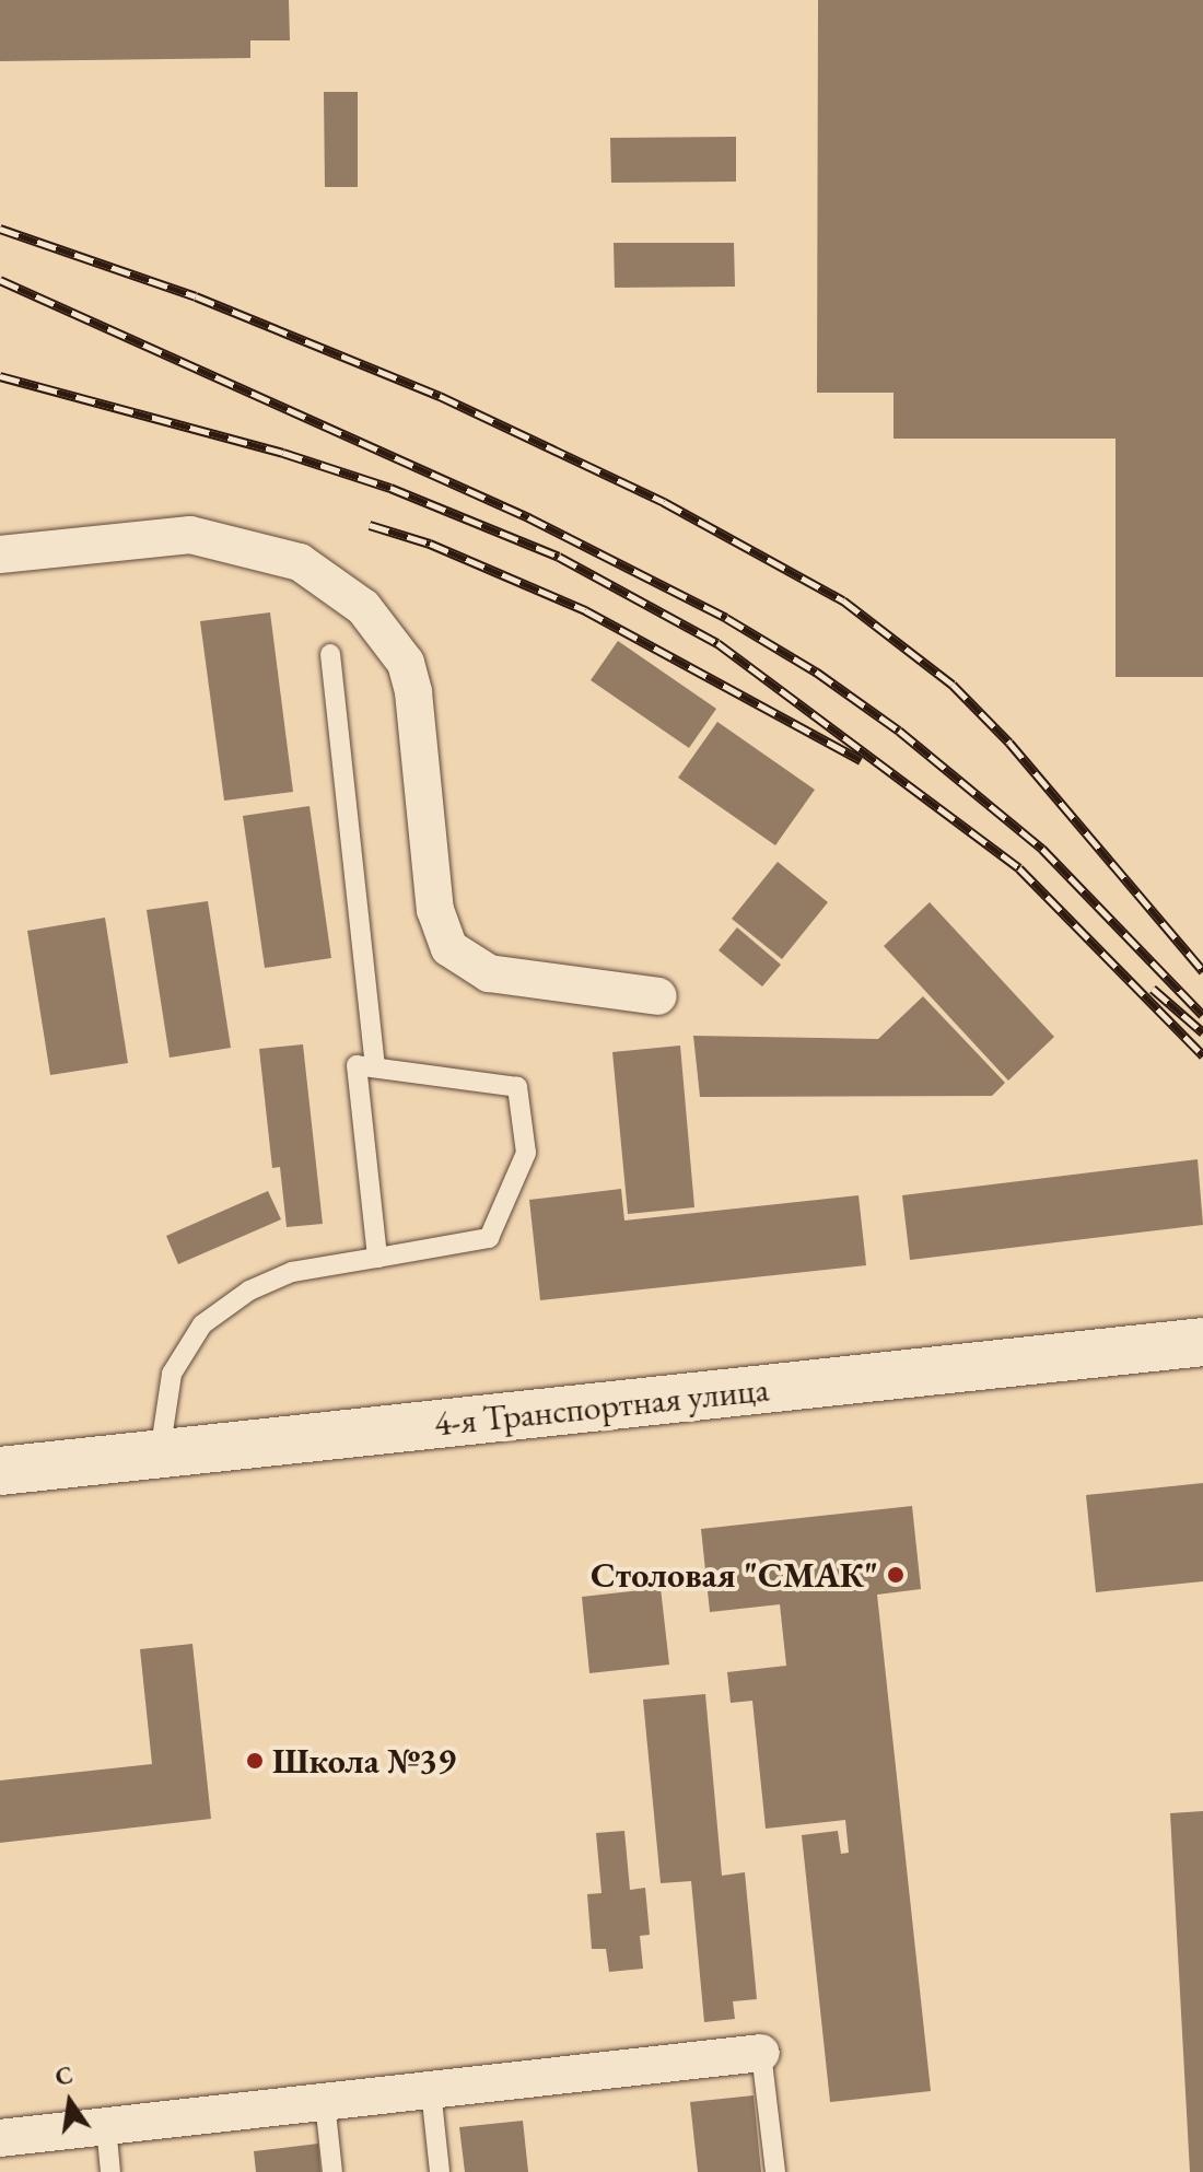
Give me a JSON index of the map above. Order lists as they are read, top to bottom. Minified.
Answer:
{"streets":{"main road":["4-я Транспортная улица"]},"places":["Столовая \"СМАК\"","Школа №39"],"north":"top"}
